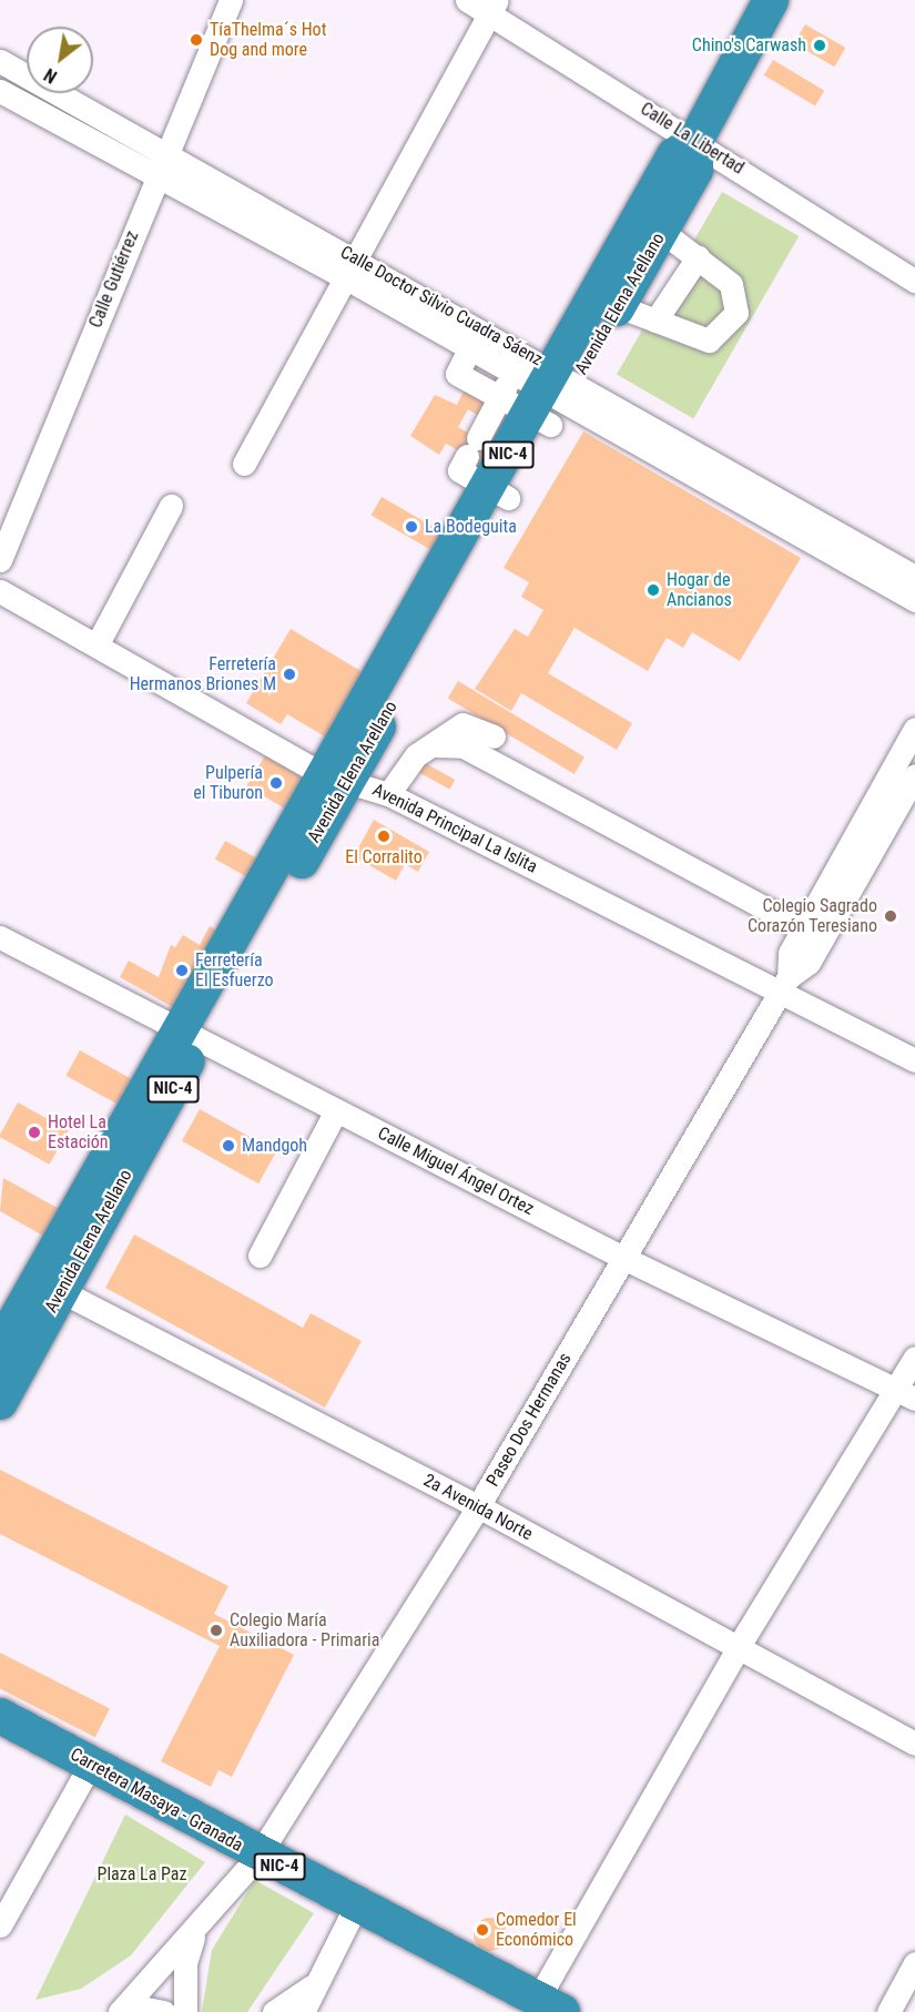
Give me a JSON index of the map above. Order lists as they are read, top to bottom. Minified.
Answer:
{"streets":{"highway":["Avenida Elena Arellano","NIC-4","Carretera Masaya - Granada"],"street":["Calle La Libertad","Calle Gutiérrez","Calle Doctor Silvio Cuadra Sáenz","Avenida Principal La Islita","Calle Miguel Ángel Ortez","Paseo Dos Hermanas","2a Avenida Norte"]},"crossings":[["Calle La Libertad","Avenida Elena Arellano"],["Calle Gutiérrez","Calle Doctor Silvio Cuadra Sáenz"],["Avenida Elena Arellano","Calle Doctor Silvio Cuadra Sáenz"],["Avenida Elena Arellano","Avenida Principal La Islita"],["Avenida Elena Arellano","Calle Miguel Ángel Ortez"],["Avenida Elena Arellano","2a Avenida Norte"],["Avenida Principal La Islita","Paseo Dos Hermanas"],["Calle Miguel Ángel Ortez","Paseo Dos Hermanas"],["Paseo Dos Hermanas","2a Avenida Norte"],["Paseo Dos Hermanas","Carretera Masaya - Granada"]],"parks":["Plaza La Paz"],"places":["TíaThelma´s Hot Dog and more","Chino's Carwash","La Bodeguita","Hogar de Ancianos","Ferretería Hermanos Briones M","Pulpería el Tiburon","El Corralito","Colegio Sagrado Corazón Teresiano","Ferretería El Esfuerzo","Hotel La Estación","Mandgoh","Colegio María Auxiliadora - Primaria","Comedor El Económico"],"north":"bottom left"}
